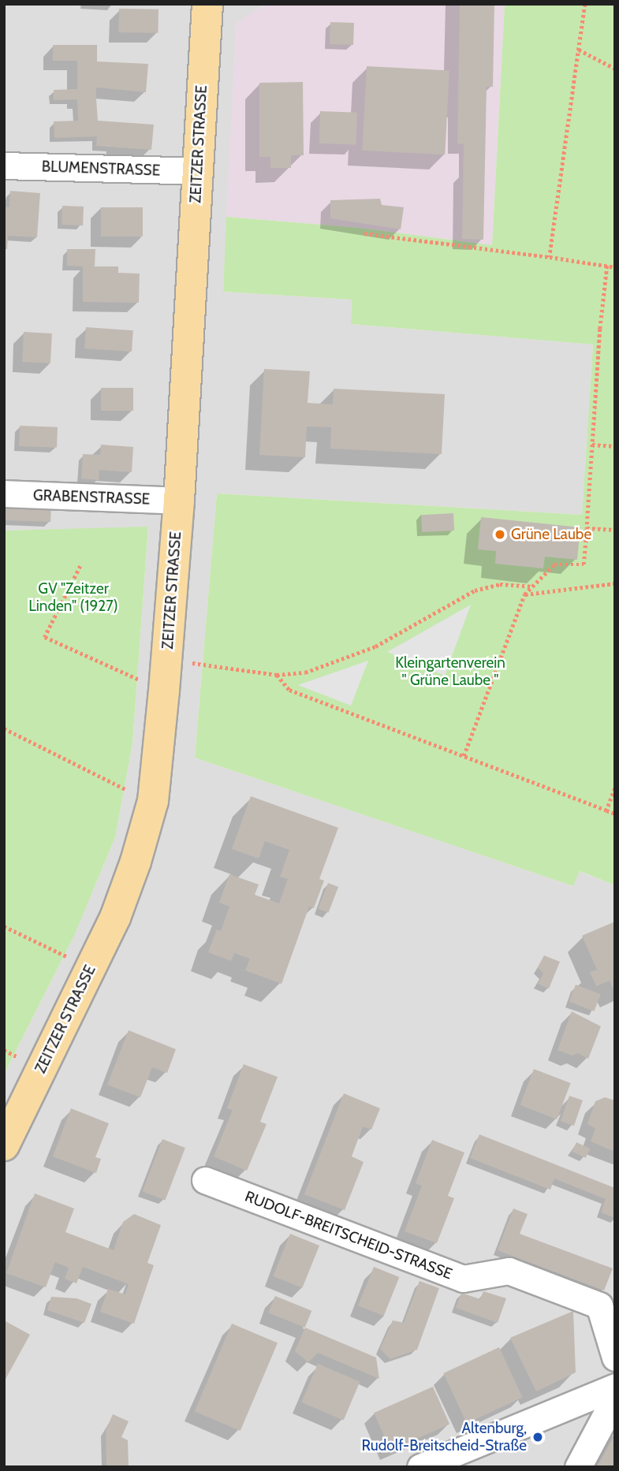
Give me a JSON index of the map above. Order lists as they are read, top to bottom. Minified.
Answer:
{"streets":{"main road":["ZEITZER STRASSE"],"street":["BLUMENSTRASSE","GRABENSTRASSE","RUDOLF-BREITSCHEID-STRASSE"]},"crossings":[["ZEITZER STRASSE","BLUMENSTRASSE"],["ZEITZER STRASSE","GRABENSTRASSE"]],"parks":["GV \"Zeitzer Linden\" (1927)","Kleingartenverein \" Grüne Laube \""],"places":["Grüne Laube","Altenburg, Rudolf-Breitscheid-Straße"]}
